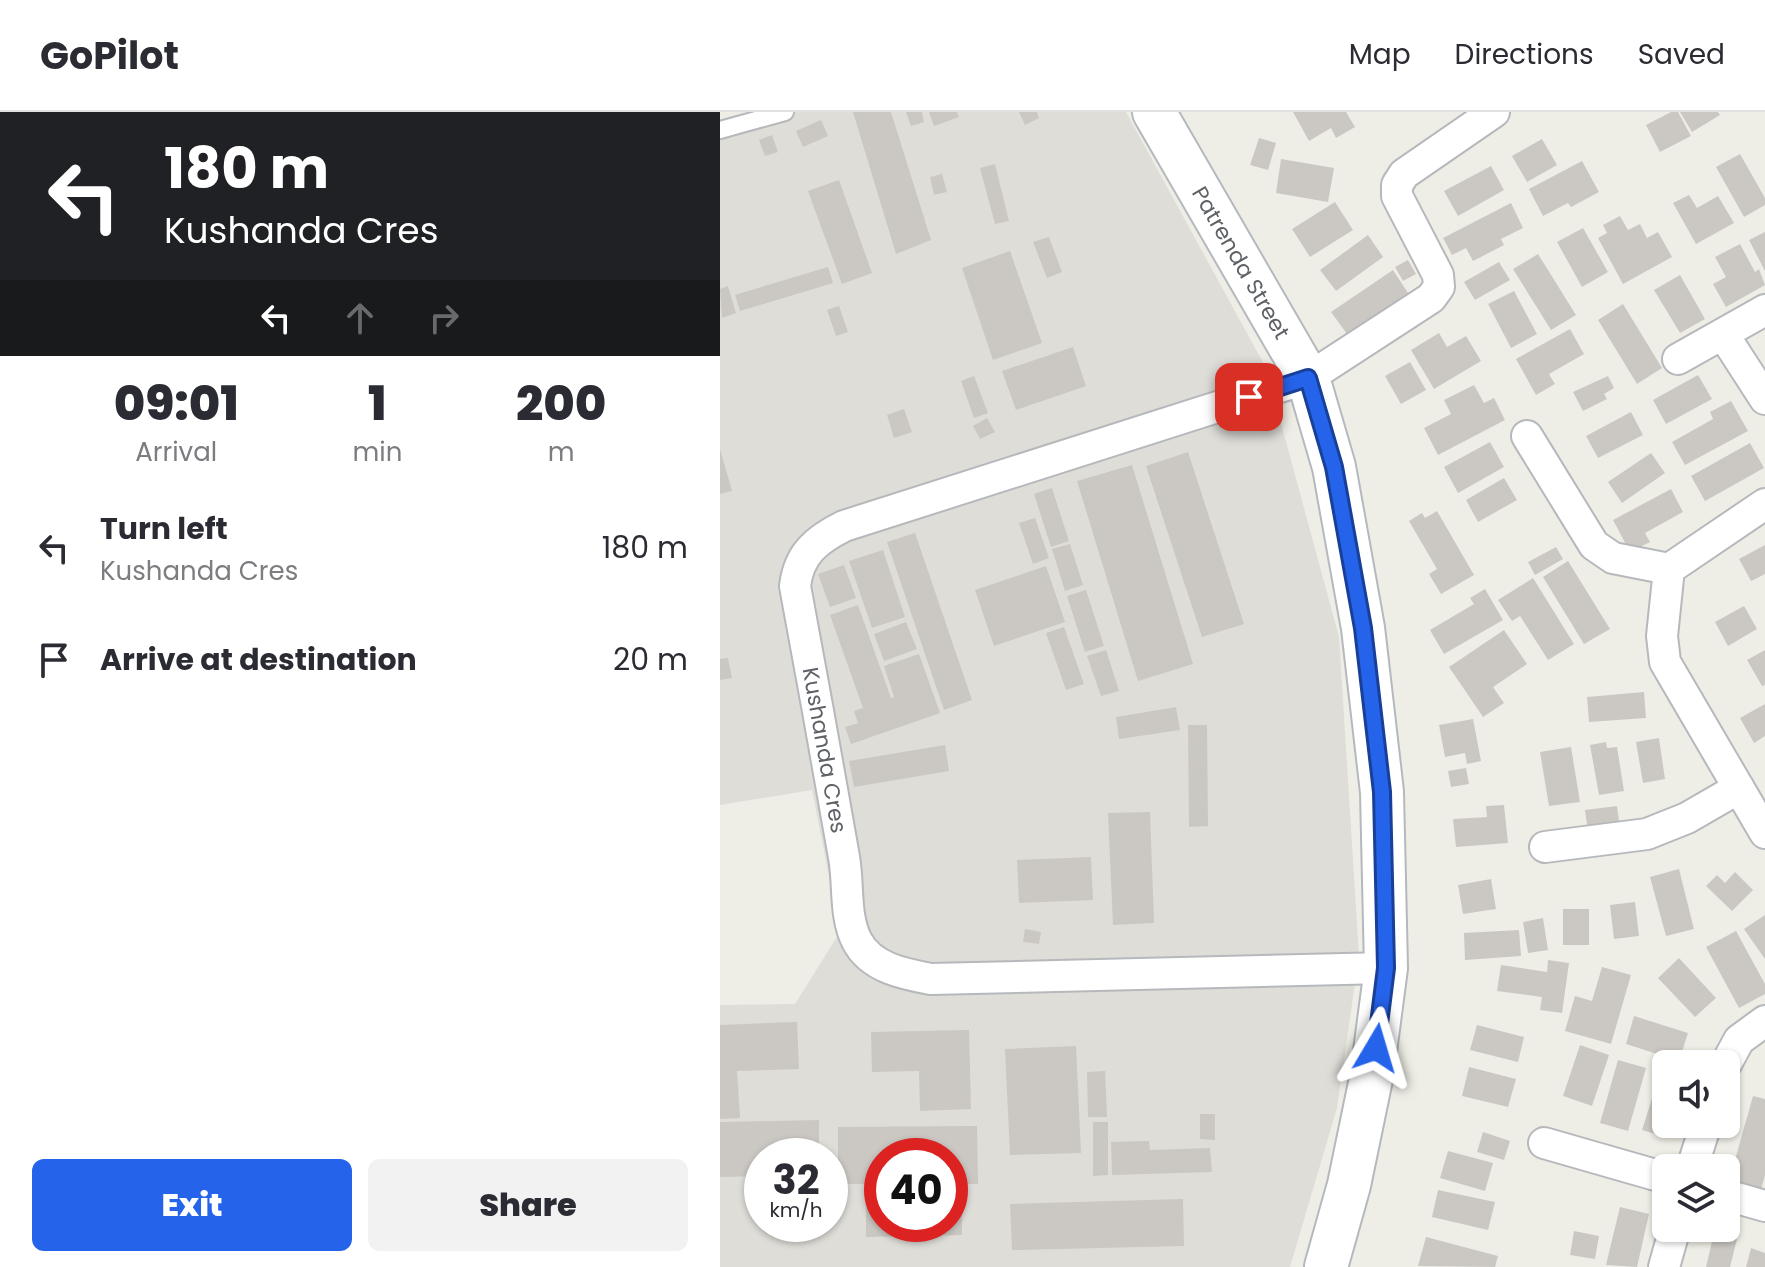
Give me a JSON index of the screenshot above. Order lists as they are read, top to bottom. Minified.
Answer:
{"streets":{"street":["Patrenda Street","Kushanda Cres"]},"crossings":[["Patrenda Street","Kushanda Cres"]],"page":{"header":"GoPilot","nav":["Map","Directions","Saved"],"turn":["180 m","Kushanda Cres"],"eta":["09:01","Arrival","1","min","200","m"],"list":[{"name":"Turn left","note":"Kushanda Cres","value":"180 m"},{"name":"Arrive at destination","value":"20 m"}],"speed":"32 km/h","limit":"40","buttons":["Exit","Share"]}}
